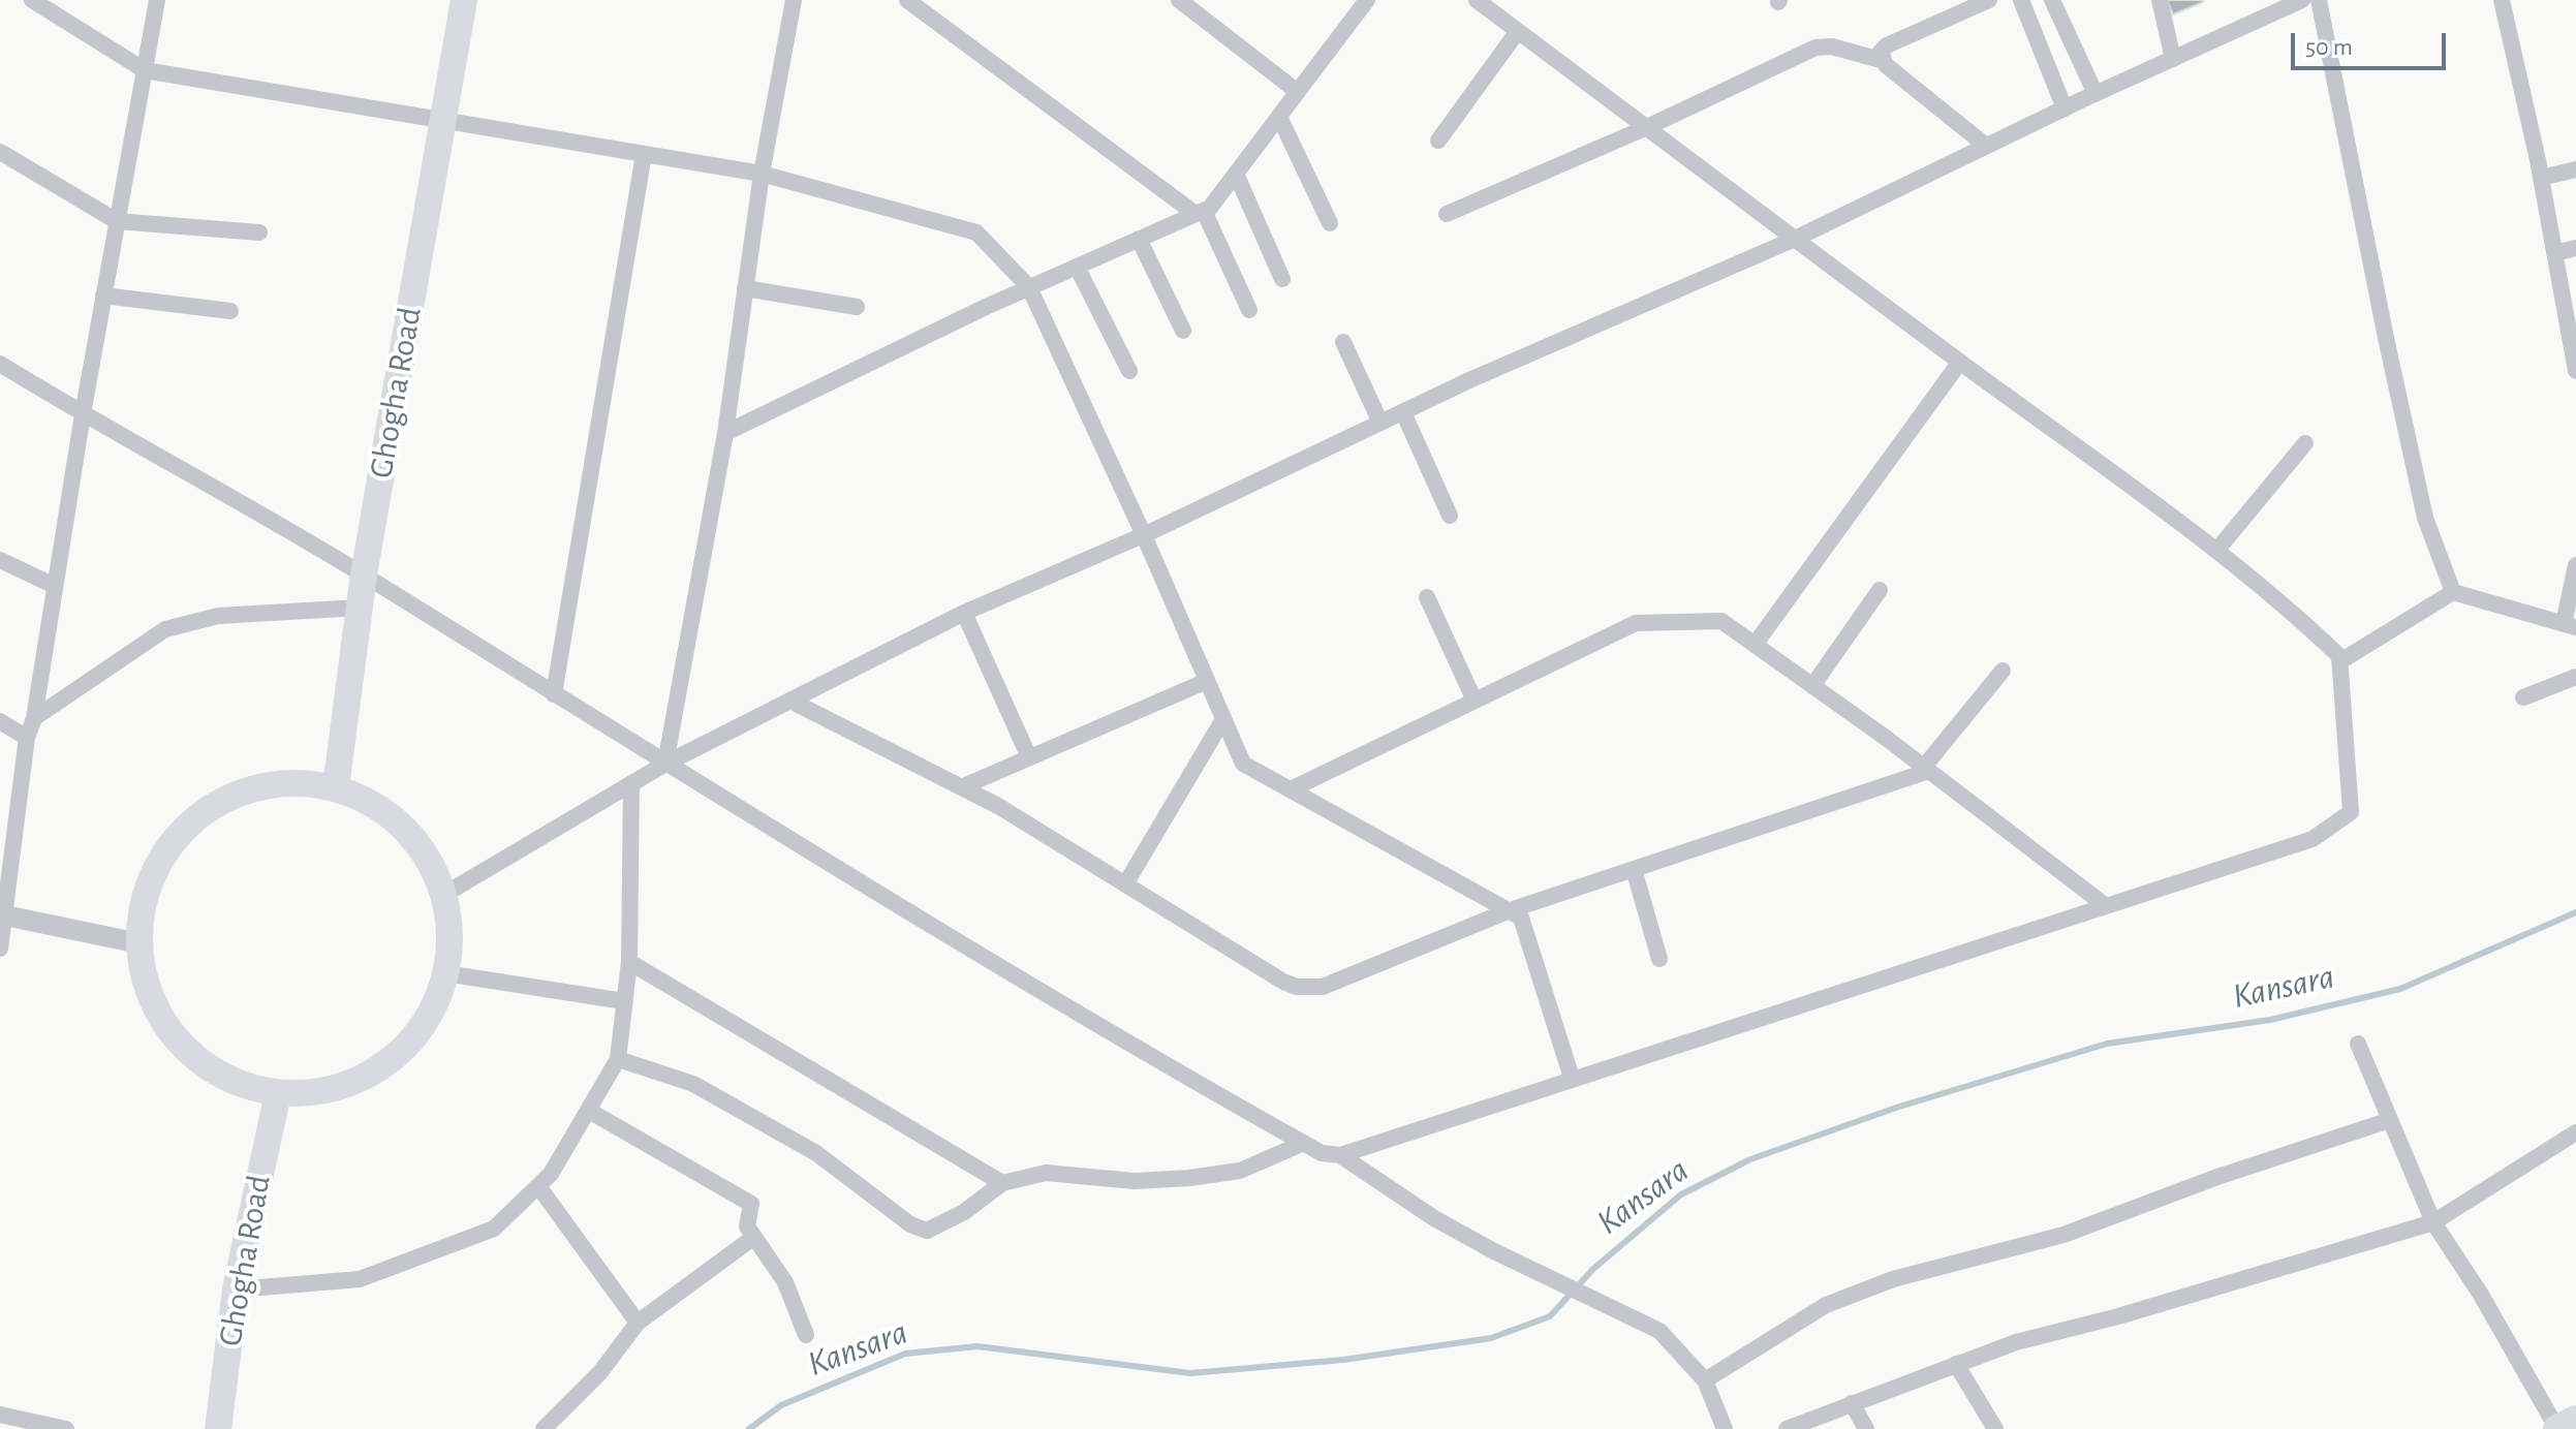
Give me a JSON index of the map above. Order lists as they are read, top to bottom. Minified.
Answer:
{"streets":{"main road":["Ghogha Road"]},"water":["Kansara"],"scale_bar":"50 m"}
